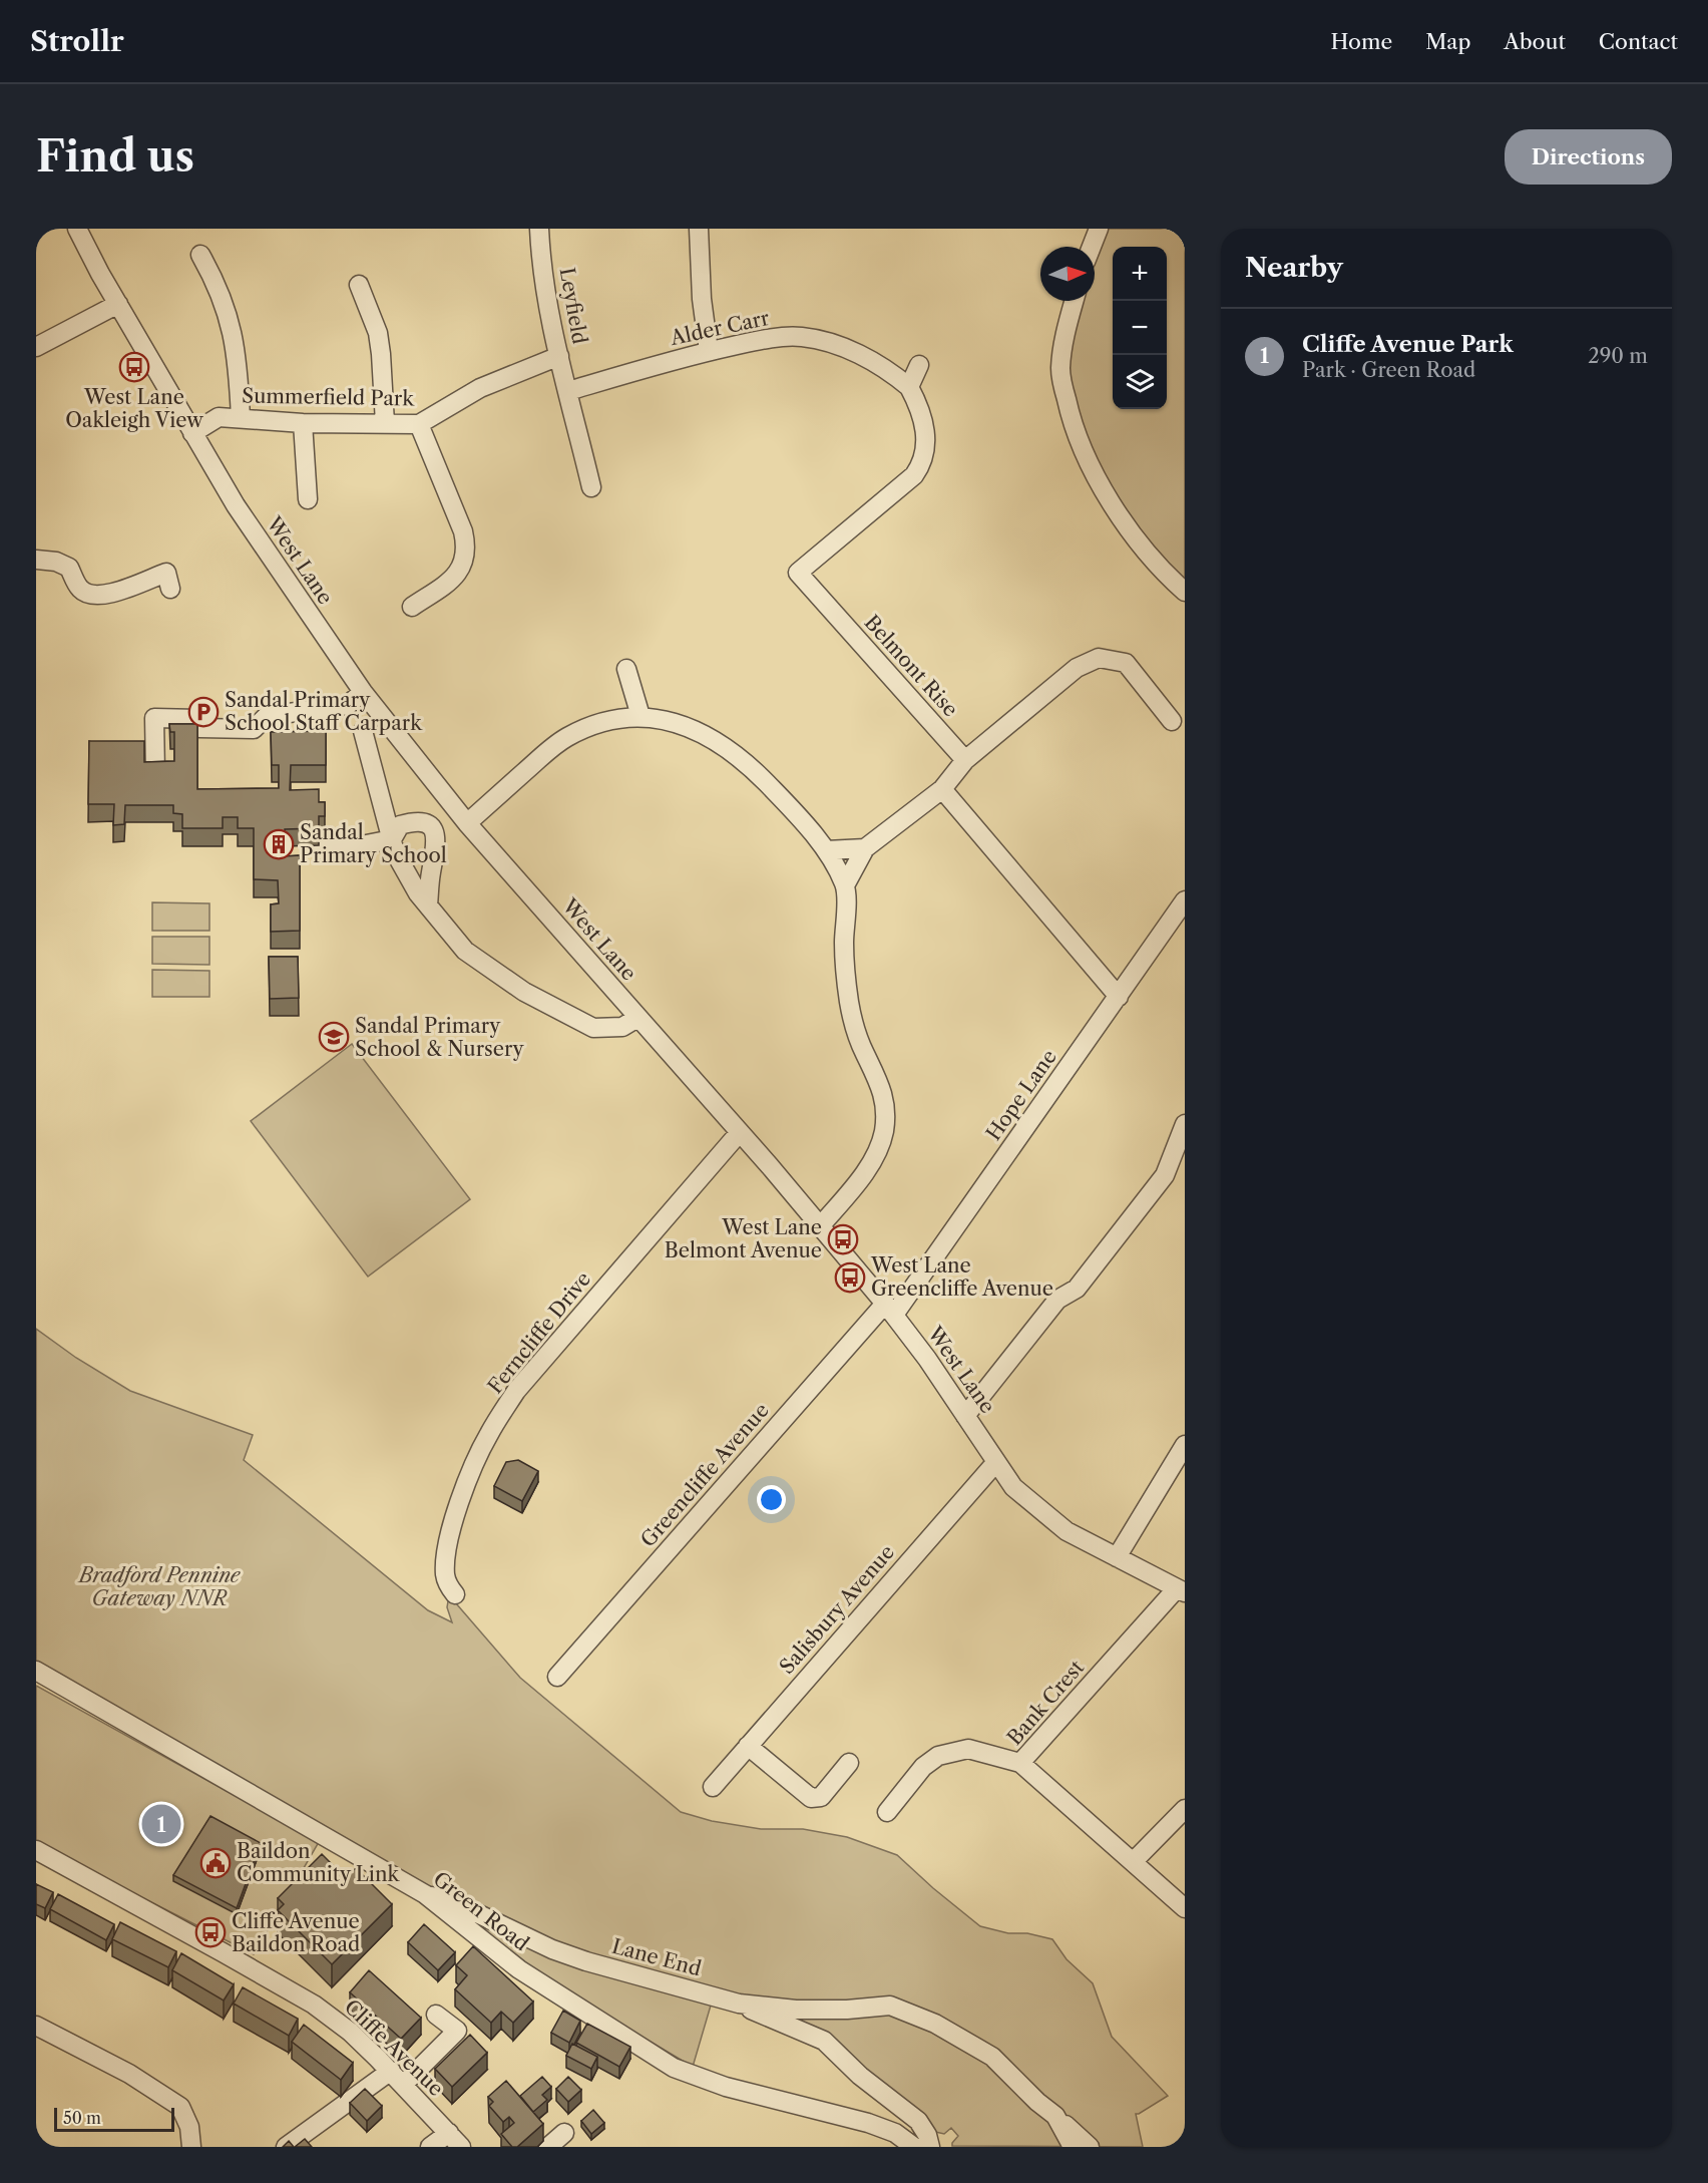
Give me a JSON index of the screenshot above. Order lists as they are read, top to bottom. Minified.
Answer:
{"streets":{"street":["Leyfield","Alder Carr","Summerfield Park","West Lane","Belmont Rise","Hope Lane","Ferncliffe Drive","Greencliffe Avenue","Salisbury Avenue","Bank Crest","Green Road","Lane End","Cliffe Avenue"]},"crossings":[["Leyfield","Alder Carr"],["Leyfield","Summerfield Park"],["Alder Carr","Belmont Rise"],["Summerfield Park","West Lane"],["West Lane","Hope Lane"],["West Lane","Ferncliffe Drive"],["West Lane","Greencliffe Avenue"],["West Lane","Salisbury Avenue"],["West Lane","Bank Crest"],["Hope Lane","Greencliffe Avenue"],["Green Road","Lane End"]],"parks":["Bradford Pennine Gateway NNR"],"places":{"bus stop":["West Lane Oakleigh View","West Lane Belmont Avenue","West Lane Greencliffe Avenue","Cliffe Avenue Baildon Road"],"parking":["Sandal Primary School Staff Carpark"],"building":["Sandal Primary School"],"school or university":["Sandal Primary School & Nursery"],"public building":["Baildon Community Link"]},"scale_bar":"50 m","north":"right","page":{"header":"Strollr","nav":["Home","Map","About","Contact"],"buttons":"Directions","title":"Find us","heading":"Nearby","map_buttons":["+","−"],"list":[{"mark":"1","name":"Cliffe Avenue Park","note":"Park · Green Road","value":"290 m"}],"pins":"1","scale":"50 m"}}
